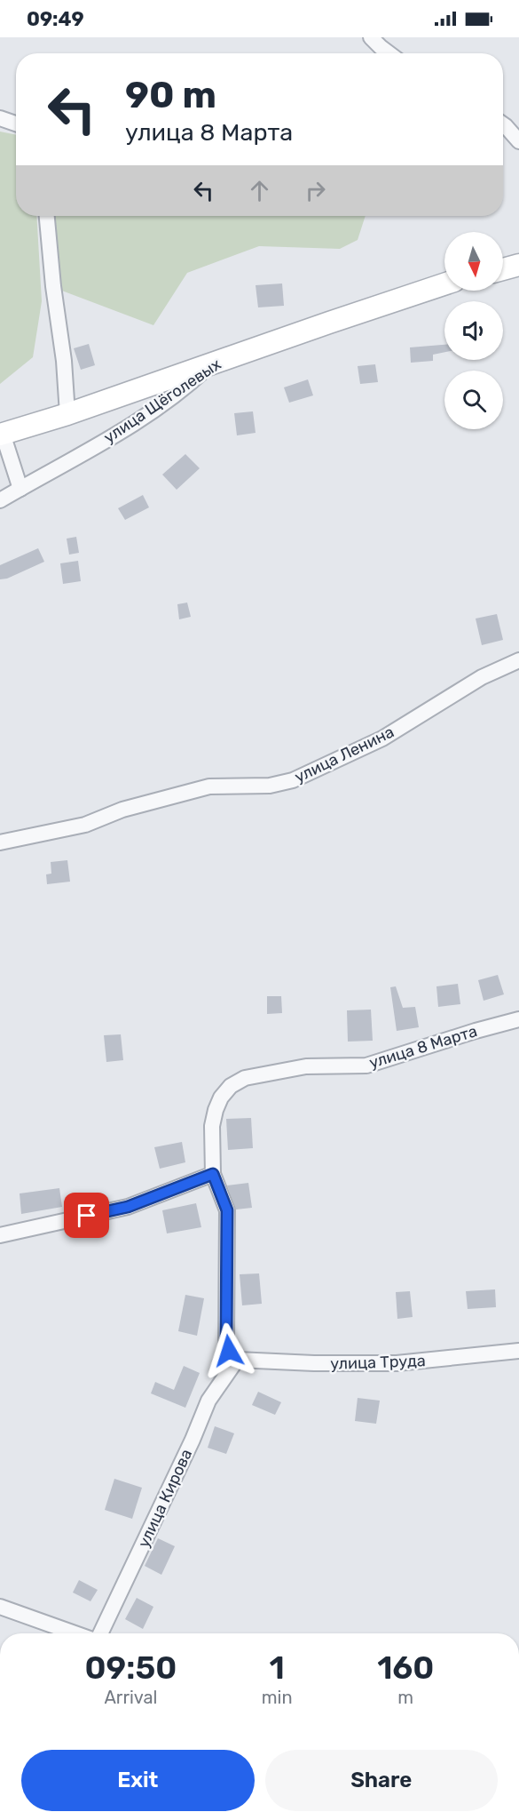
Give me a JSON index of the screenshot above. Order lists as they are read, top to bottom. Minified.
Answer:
{"streets":{"main road":["улица Щёголевых"],"street":["улица Ленина","улица 8 Марта","улица Труда","улица Кирова"]},"crossings":[["улица 8 Марта","улица Труда"],["улица 8 Марта","улица Кирова"],["улица Труда","улица Кирова"]],"north":"bottom","page":{"status":"09:49","turn":["90 m","улица 8 Марта"],"eta":["09:50","Arrival","1","min","160","m"],"buttons":["Exit","Share"]}}
